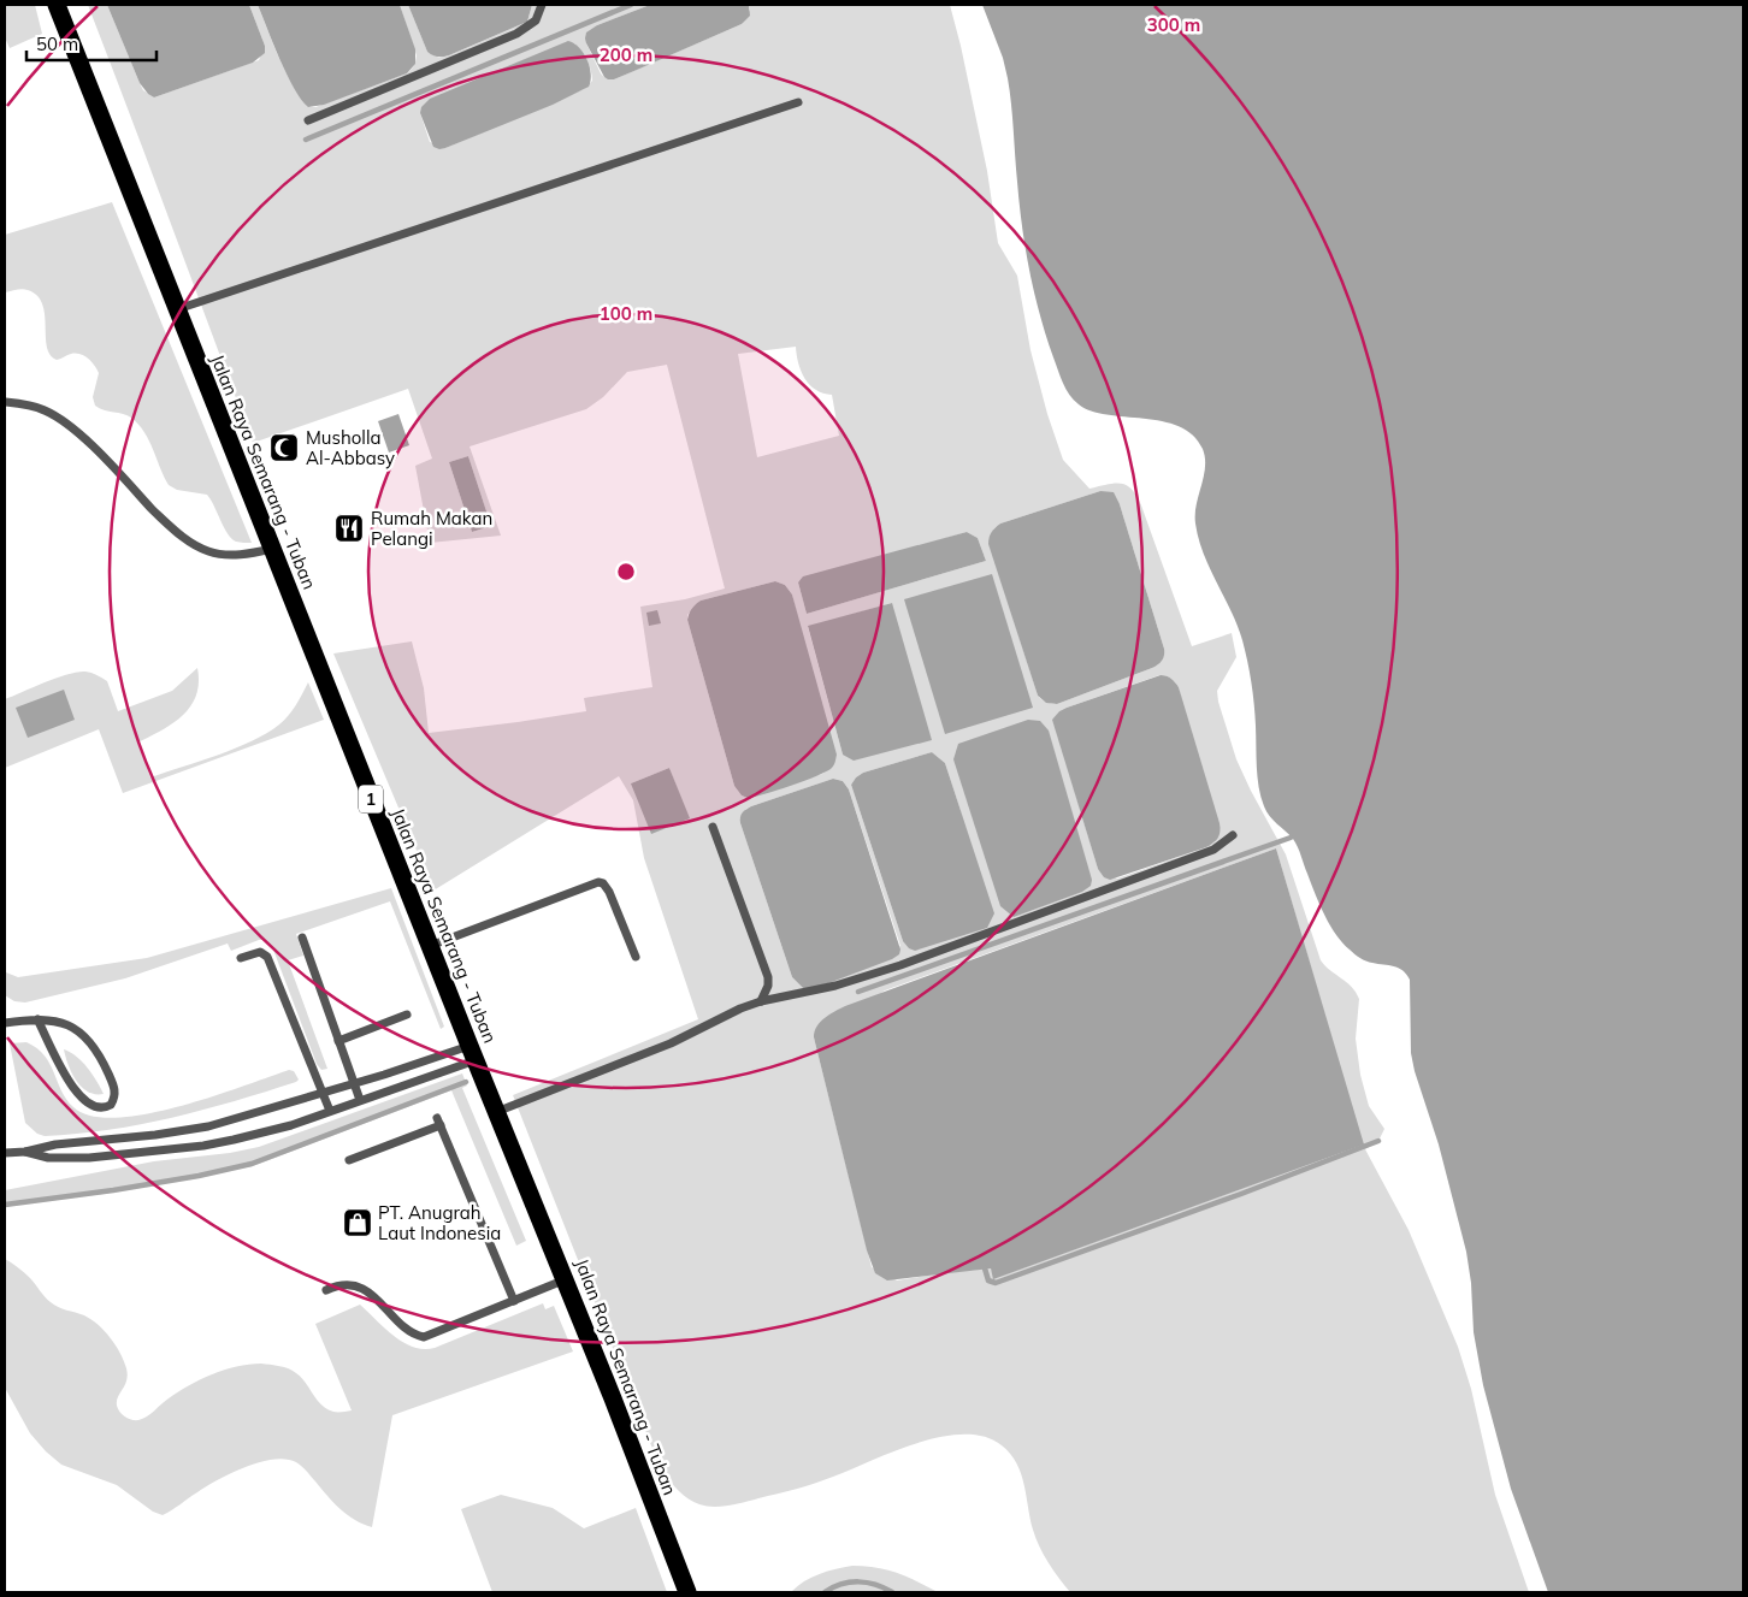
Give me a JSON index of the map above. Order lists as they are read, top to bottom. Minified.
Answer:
{"streets":{"highway":["Jalan Raya Semarang - Tuban","1"]},"places":{"mosque":["Musholla Al-Abbasy"],"restaurant":["Rumah Makan Pelangi"],"shop":["PT. Anugrah Laut Indonesia"]},"scale_bar":"50 m","rings":["300 m","200 m","100 m"]}
